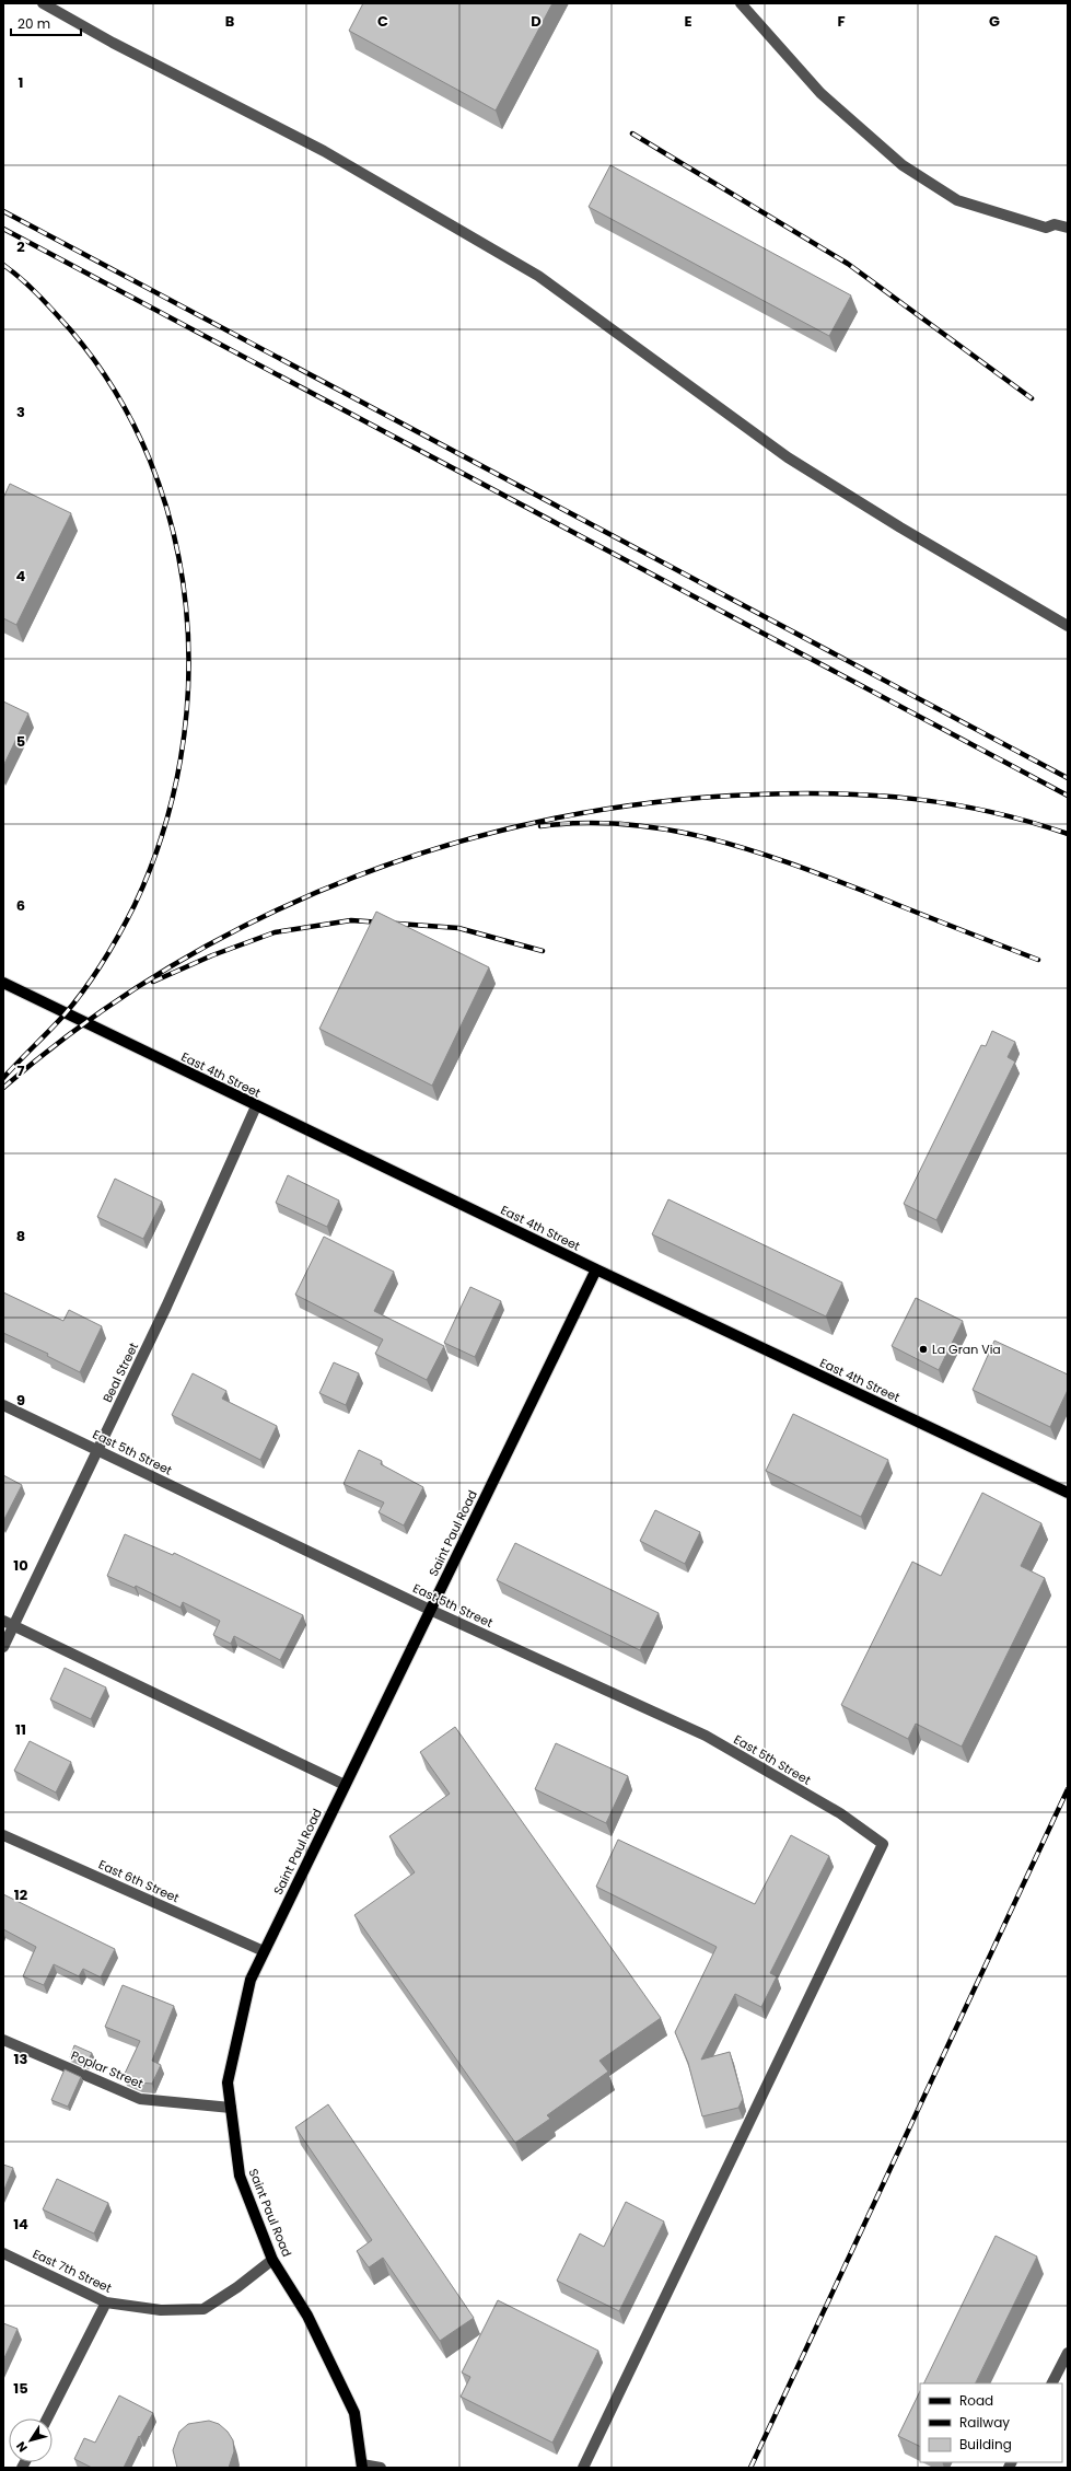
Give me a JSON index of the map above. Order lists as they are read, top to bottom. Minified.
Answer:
{"streets":{"main road":["East 4th Street","Saint Paul Road"],"street":["Beal Street","East 5th Street","East 6th Street","Poplar Street","East 7th Street"]},"crossings":[["East 4th Street","Beal Street"],["East 4th Street","Saint Paul Road"],["Beal Street","East 5th Street"],["East 5th Street","Saint Paul Road"],["Saint Paul Road","East 6th Street"],["Saint Paul Road","Poplar Street"],["Saint Paul Road","East 7th Street"]],"places":["La Gran Via"],"legend":["Road","Railway","Building"],"scale_bar":"20 m","north":"bottom left","grid":{"columns":["B","C","D","E","F","G"],"rows":["1","2","3","4","5","6","7","8","9","10","11","12","13","14","15"]}}
